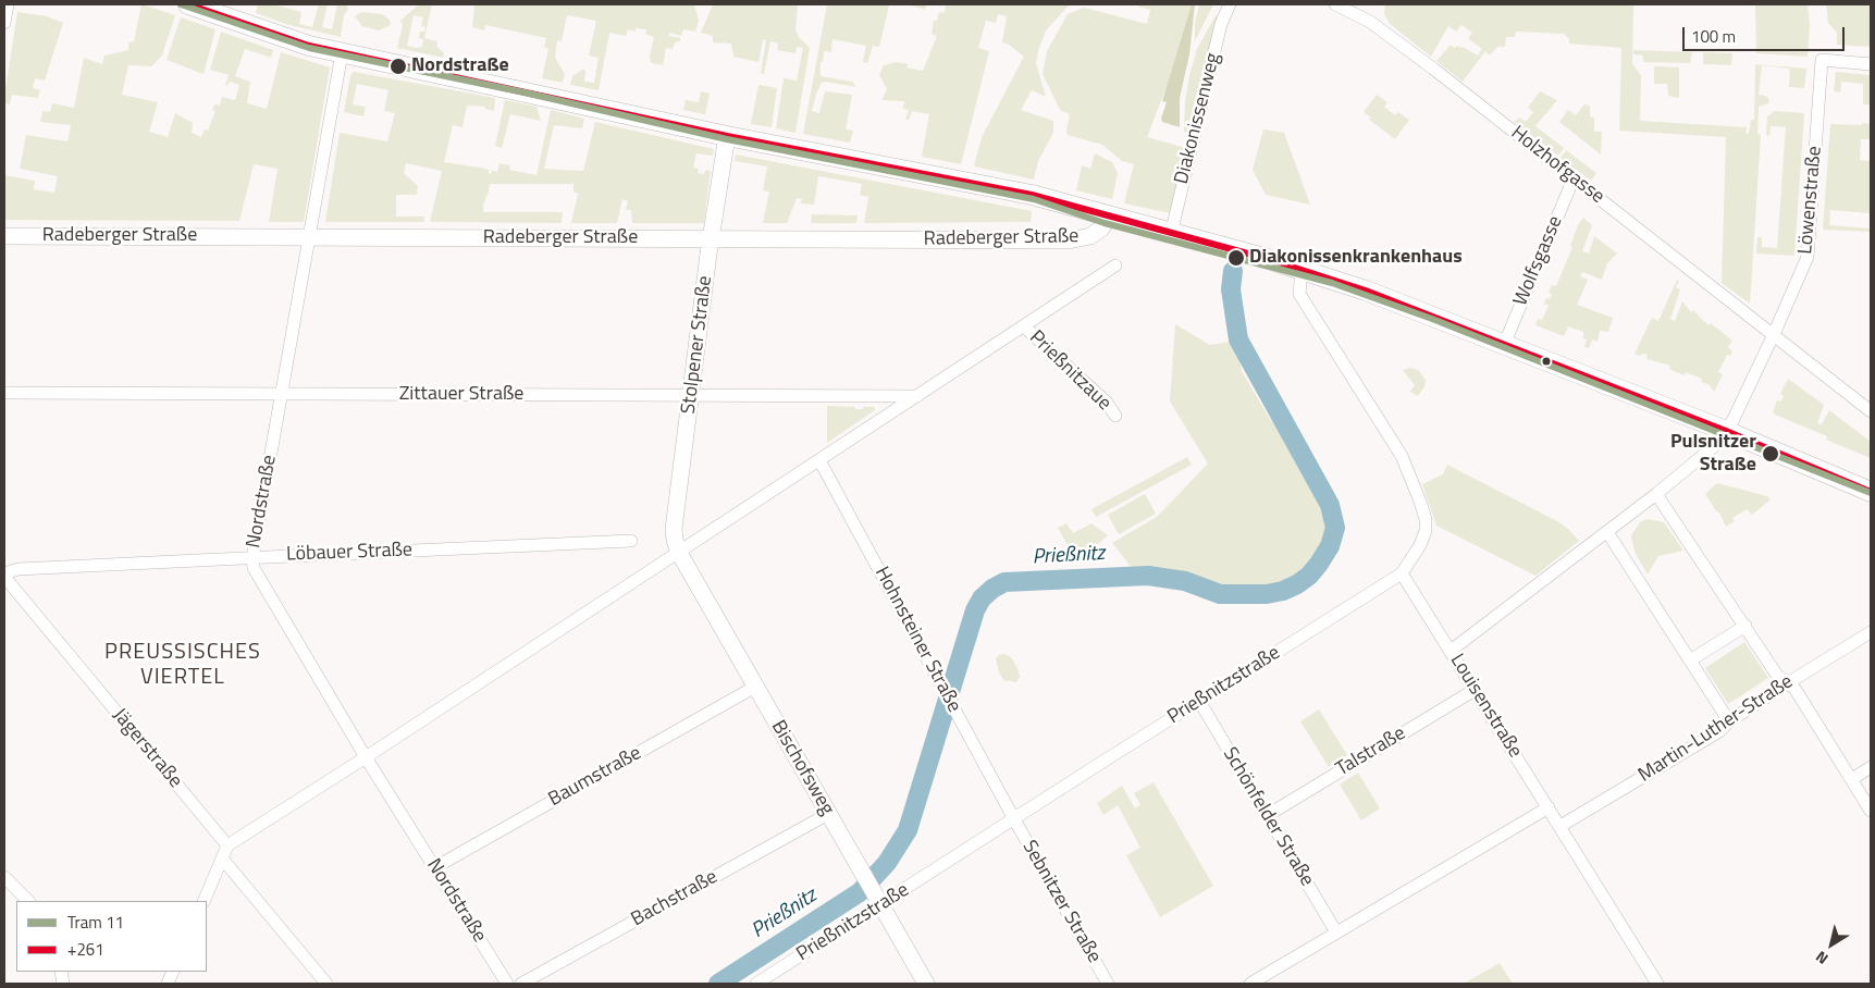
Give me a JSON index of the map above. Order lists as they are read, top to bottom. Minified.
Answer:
{"streets":{"street":["Diakonissenweg","Holzhofgasse","Löwenstraße","Radeberger Straße","Wolfsgasse","Stolpener Straße","Prießnitzaue","Zittauer Straße","Nordstraße","Löbauer Straße","Hohnsteiner Straße","Prießnitzstraße","Louisenstraße","Martin-Luther-Straße","Jägerstraße","Talstraße","Bischofsweg","Baumstraße","Schönfelder Straße","Bachstraße","Sebnitzer Straße"]},"crossings":[["Holzhofgasse","Löwenstraße"],["Holzhofgasse","Wolfsgasse"],["Radeberger Straße","Stolpener Straße"],["Radeberger Straße","Nordstraße"],["Stolpener Straße","Zittauer Straße"],["Stolpener Straße","Bischofsweg"],["Zittauer Straße","Nordstraße"],["Nordstraße","Löbauer Straße"],["Nordstraße","Baumstraße"],["Löbauer Straße","Jägerstraße"],["Hohnsteiner Straße","Prießnitzstraße"],["Hohnsteiner Straße","Sebnitzer Straße"],["Prießnitzstraße","Louisenstraße"],["Prießnitzstraße","Bischofsweg"],["Prießnitzstraße","Schönfelder Straße"],["Prießnitzstraße","Sebnitzer Straße"],["Louisenstraße","Martin-Luther-Straße"],["Louisenstraße","Talstraße"],["Talstraße","Schönfelder Straße"],["Bischofsweg","Baumstraße"],["Bischofsweg","Bachstraße"]],"districts":["PREUSSISCHES VIERTEL"],"water":["Prießnitz"],"places":["Nordstraße","Diakonissenkrankenhaus","Pulsnitzer Straße"],"lines":["tram line 11","transit line +261"],"legend":["Tram 11","+261"],"scale_bar":"100 m","north":"bottom left"}
